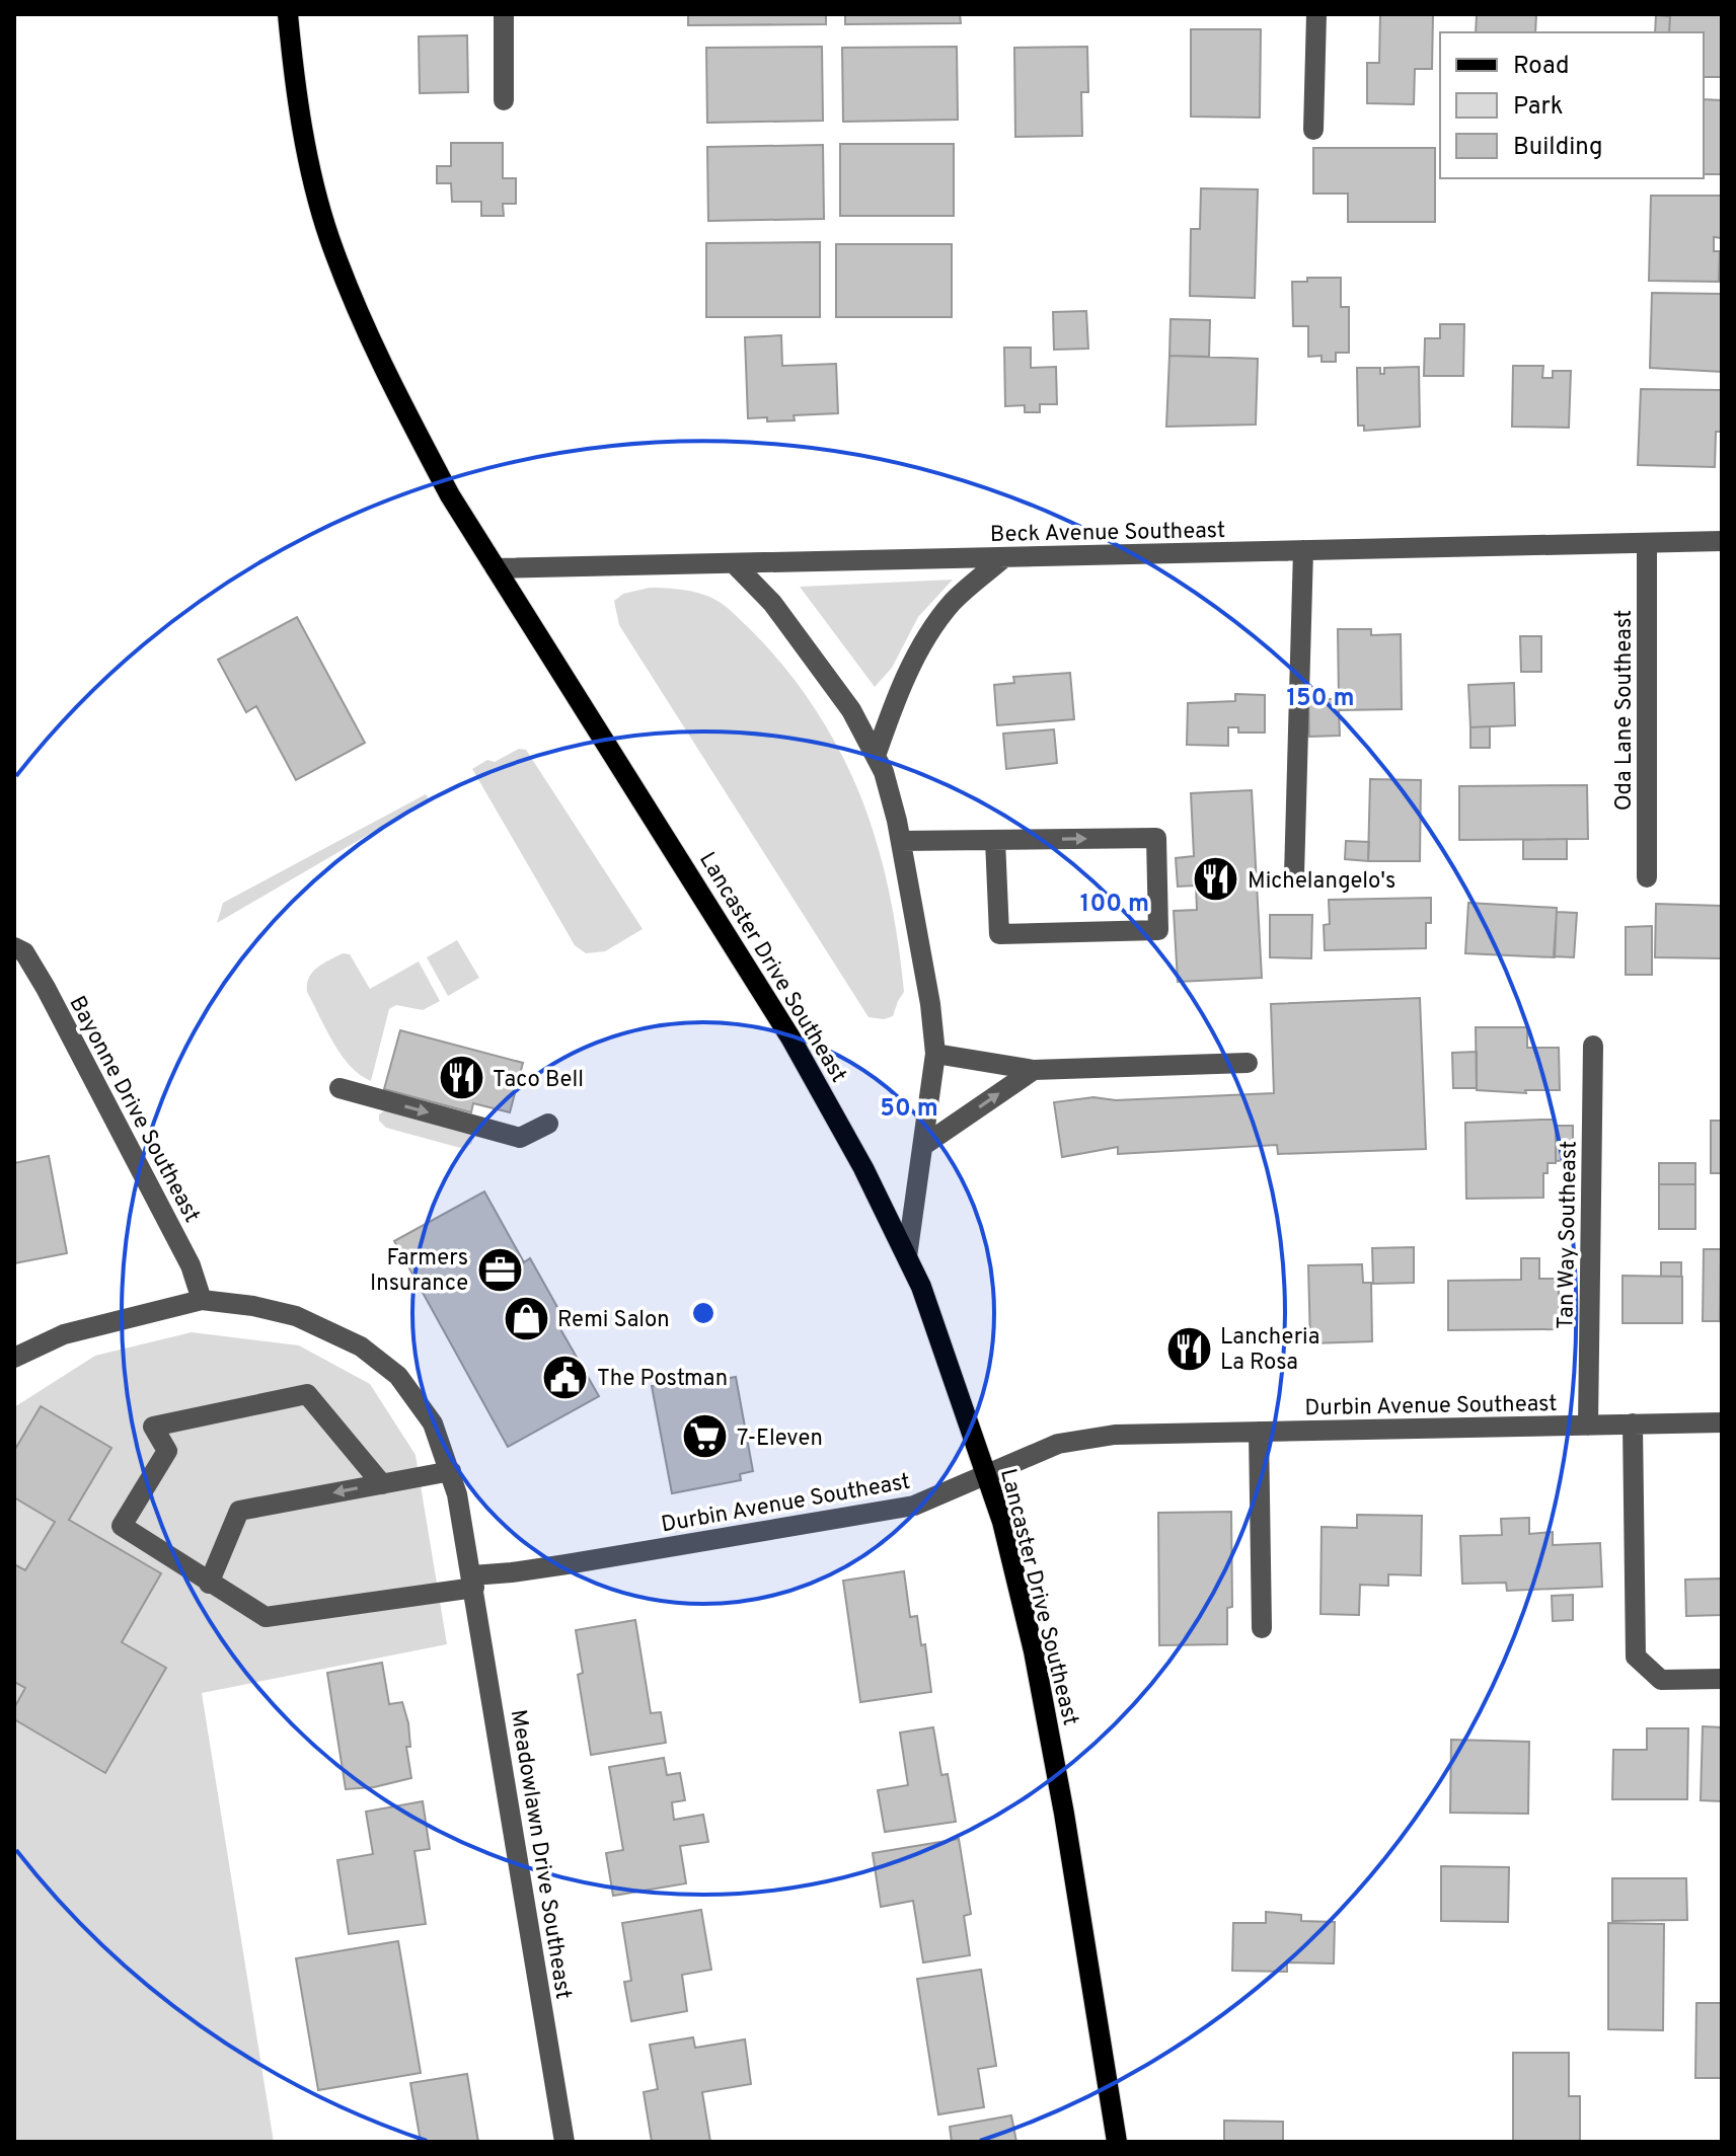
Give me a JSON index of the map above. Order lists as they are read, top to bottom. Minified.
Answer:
{"streets":{"main road":["Lancaster Drive Southeast"],"street":["Beck Avenue Southeast","Oda Lane Southeast","Bayonne Drive Southeast","Tan Way Southeast","Durbin Avenue Southeast","Meadowlawn Drive Southeast"]},"crossings":[["Beck Avenue Southeast","Oda Lane Southeast"],["Beck Avenue Southeast","Lancaster Drive Southeast"],["Lancaster Drive Southeast","Durbin Avenue Southeast"],["Tan Way Southeast","Durbin Avenue Southeast"],["Durbin Avenue Southeast","Meadowlawn Drive Southeast"]],"places":{"restaurant":["Michelangelo's","Taco Bell","Lancheria La Rosa"],"office":["Farmers Insurance"],"shop":["Remi Salon"],"public building":["The Postman"],"supermarket":["7-Eleven"]},"legend":["Road","Park","Building"],"rings":["150 m","100 m","50 m"]}
